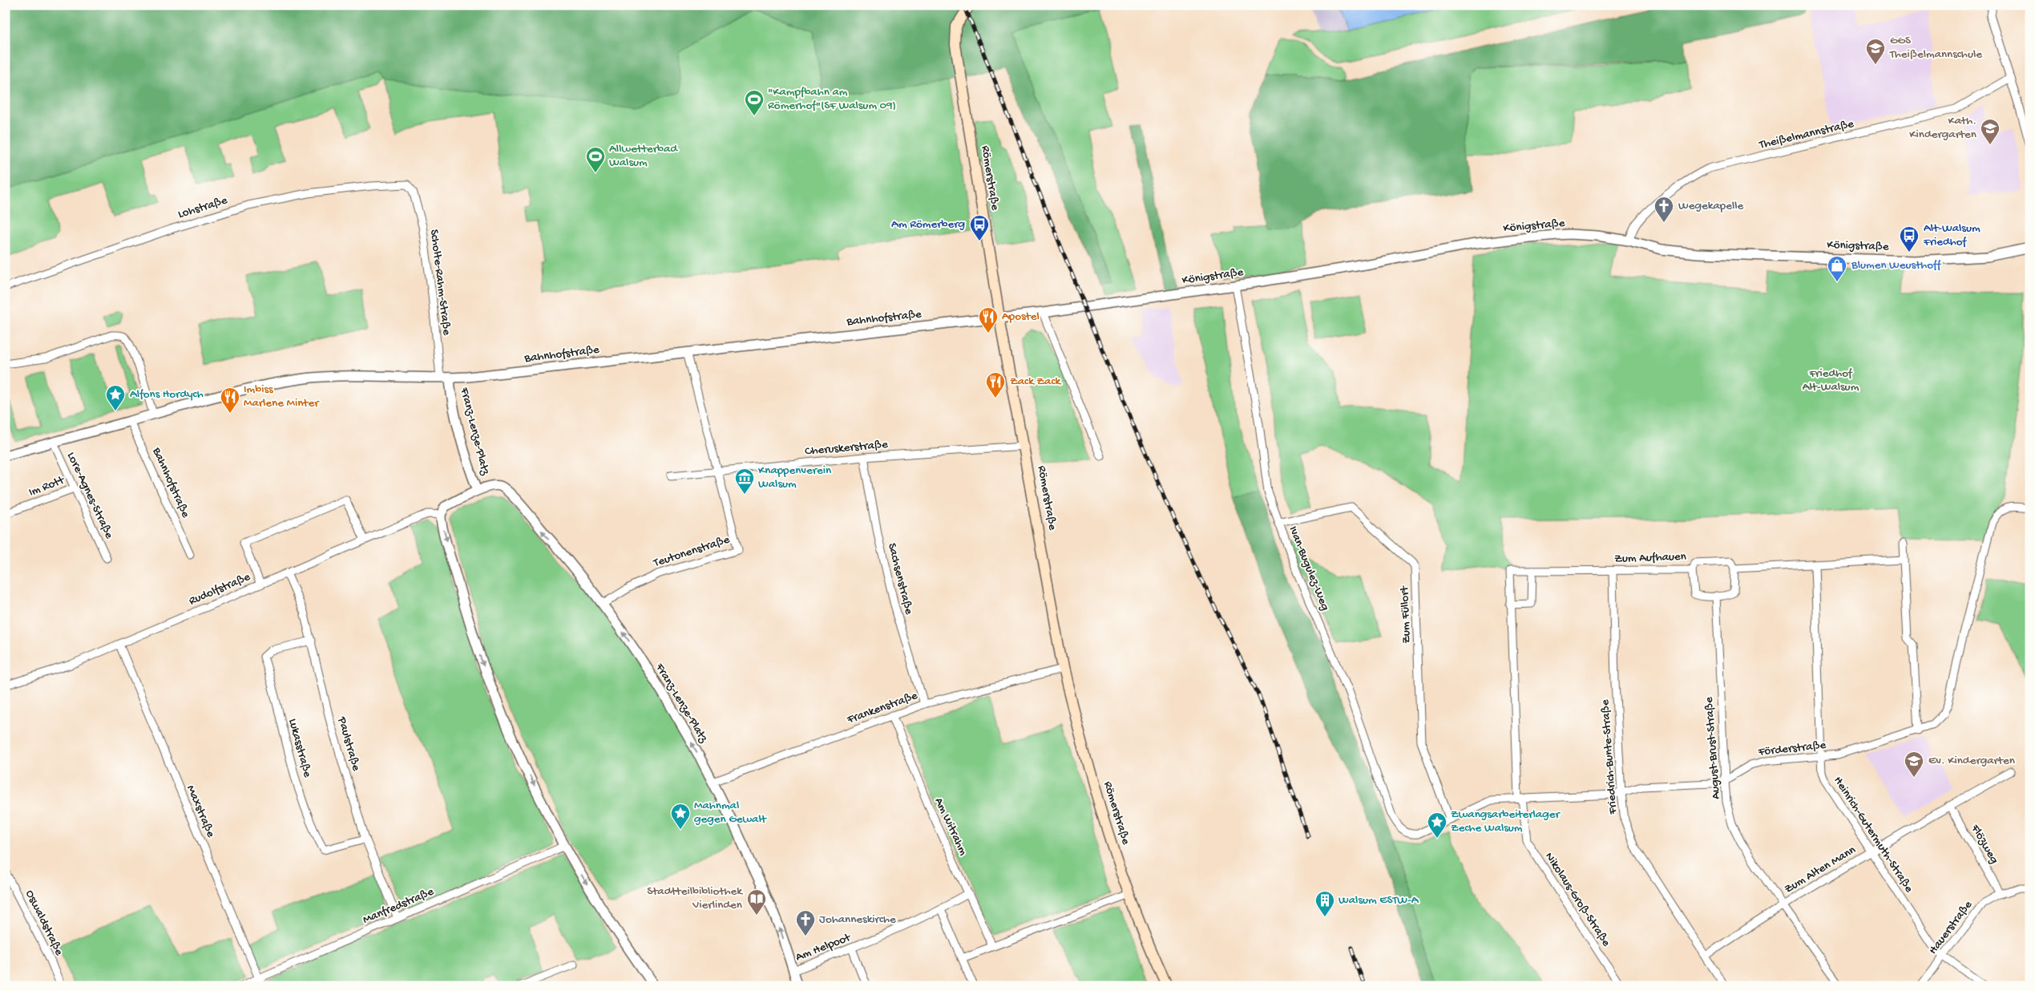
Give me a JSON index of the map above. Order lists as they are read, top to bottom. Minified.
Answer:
{"streets":{"main road":["Römerstraße"],"street":["Theißelmannstraße","Lohstraße","Königstraße","Scholte-Rahm-Straße","Bahnhofstraße","Franz-Lenze-Platz","Cheruskerstraße","Im Rott","Lore-Agnes-Straße","Teutonenstraße","Zum Aufhauen","Ivan-Bugulez-Weg","Sachsenstraße","Rudolfstraße","Zum Füllort","Frankenstraße","Paulstraße","Lukasstraße","August-Brust-Straße","Förderstraße","Friedrich-Bunte-Straße","Maxstraße","Am Witrahm","Heinrich-Gutermuth-Straße","Flözweg","Zum Alten Mann","Nikolaus-Groß-Straße","Manfredstraße","Oswaldstraße","Hauerstraße","Am Helpoot"]},"crossings":[["Theißelmannstraße","Königstraße"],["Römerstraße","Königstraße"],["Römerstraße","Bahnhofstraße"],["Römerstraße","Cheruskerstraße"],["Römerstraße","Frankenstraße"],["Lohstraße","Scholte-Rahm-Straße"],["Königstraße","Bahnhofstraße"],["Königstraße","Ivan-Bugulez-Weg"],["Scholte-Rahm-Straße","Bahnhofstraße"],["Scholte-Rahm-Straße","Franz-Lenze-Platz"],["Bahnhofstraße","Franz-Lenze-Platz"],["Bahnhofstraße","Lore-Agnes-Straße"],["Bahnhofstraße","Teutonenstraße"],["Franz-Lenze-Platz","Teutonenstraße"],["Franz-Lenze-Platz","Rudolfstraße"],["Franz-Lenze-Platz","Frankenstraße"],["Franz-Lenze-Platz","Am Helpoot"],["Cheruskerstraße","Teutonenstraße"],["Cheruskerstraße","Sachsenstraße"],["Im Rott","Lore-Agnes-Straße"],["Zum Aufhauen","Friedrich-Bunte-Straße"],["Zum Aufhauen","Heinrich-Gutermuth-Straße"],["Zum Aufhauen","Nikolaus-Groß-Straße"],["Ivan-Bugulez-Weg","Zum Füllort"],["Ivan-Bugulez-Weg","Förderstraße"],["Sachsenstraße","Frankenstraße"],["Rudolfstraße","Paulstraße"],["Rudolfstraße","Maxstraße"],["Zum Füllort","Förderstraße"],["Frankenstraße","Am Witrahm"],["Paulstraße","Lukasstraße"],["Paulstraße","Manfredstraße"],["August-Brust-Straße","Förderstraße"],["August-Brust-Straße","Zum Alten Mann"],["Förderstraße","Friedrich-Bunte-Straße"],["Förderstraße","Heinrich-Gutermuth-Straße"],["Förderstraße","Nikolaus-Groß-Straße"],["Friedrich-Bunte-Straße","Zum Alten Mann"],["Maxstraße","Manfredstraße"],["Am Witrahm","Am Helpoot"],["Heinrich-Gutermuth-Straße","Zum Alten Mann"],["Heinrich-Gutermuth-Straße","Hauerstraße"],["Flözweg","Zum Alten Mann"],["Flözweg","Hauerstraße"]],"one_way":["Franz-Lenze-Platz"],"parks":["Friedhof Alt-Walsum"],"places":{"school or university":["GGS Theißelmannschule","Kath. Kindergarten","Ev. Kindergarten"],"sports":["\"Kampfbahn am Römerhof\"(SF Walsum 09)","Allwetterbad Walsum"],"church":["Wegekapelle","Johanneskirche"],"bus stop":["Am Römerberg","Alt-Walsum Friedhof"],"shop":["Blumen Weusthoff"],"restaurant":["Apostel","Zack Zack","Imbiss Marlene Minter"],"place":["Alfons Hordych","Mahnmal gegen Gewalt","Zwangsarbeiterlager Zeche Walsum"],"museum":["Knappenverein Walsum"],"library":["Stadtteilbibliothek Vierlinden"],"building":["Walsum ESTW-A"]}}
